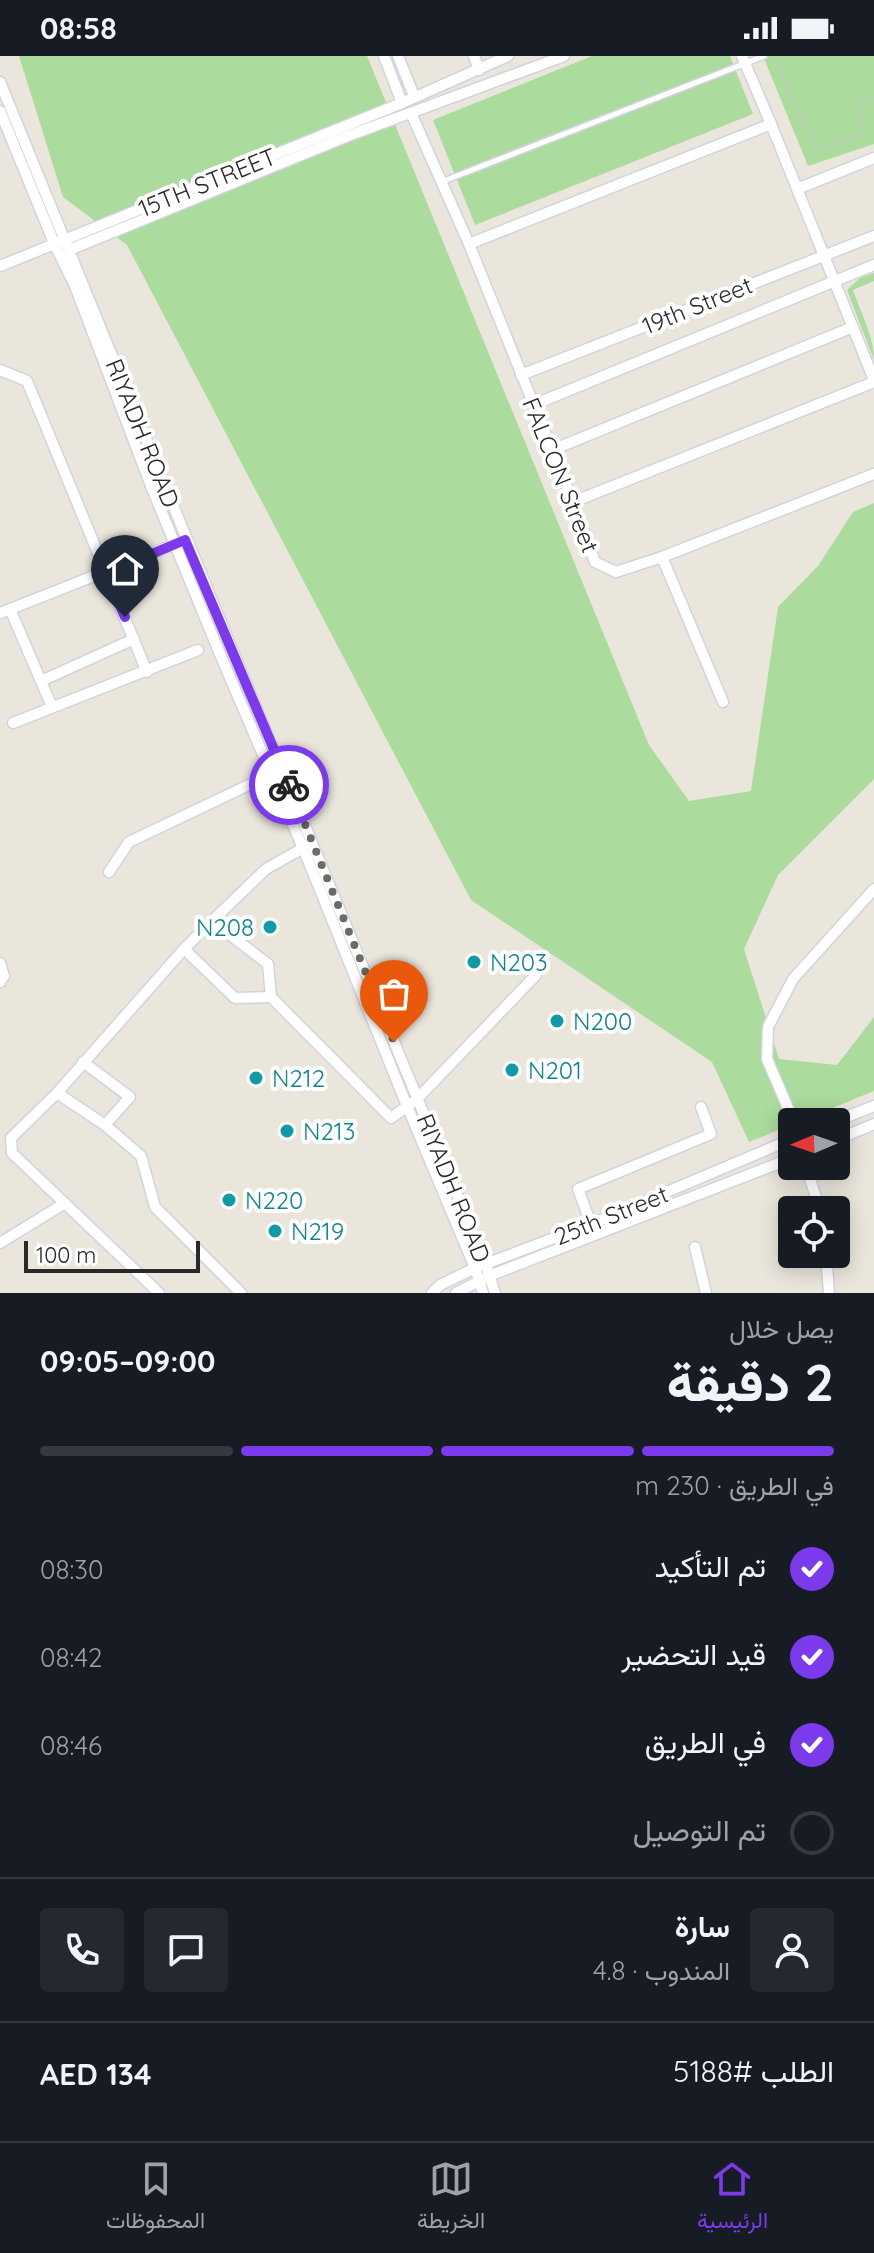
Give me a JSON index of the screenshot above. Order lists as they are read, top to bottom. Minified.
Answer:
{"streets":{"street":["15TH STREET","19th Street","RIYADH ROAD","FALCON Street","25th Street"]},"crossings":[["15TH STREET","RIYADH ROAD"],["19th Street","FALCON Street"],["RIYADH ROAD","25th Street"]],"places":["N208","N203","N200","N201","N212","N213","N220","N219"],"scale_bar":"100 m","north":"left","page":{"status":"08:58","scale":"100 m","heading":["2 دقيقة","يصل خلال","09:00–09:05"],"panel":["سارة","المندوب · 4.8","الطلب #5188","AED 134"],"bar":"في الطريق · 230 m","list":[["تم التأكيد","08:30"],["قيد التحضير","08:42"],["في الطريق","08:46"],"تم التوصيل"],"tabs":["الرئيسية","الخريطة","المحفوظات"]}}
